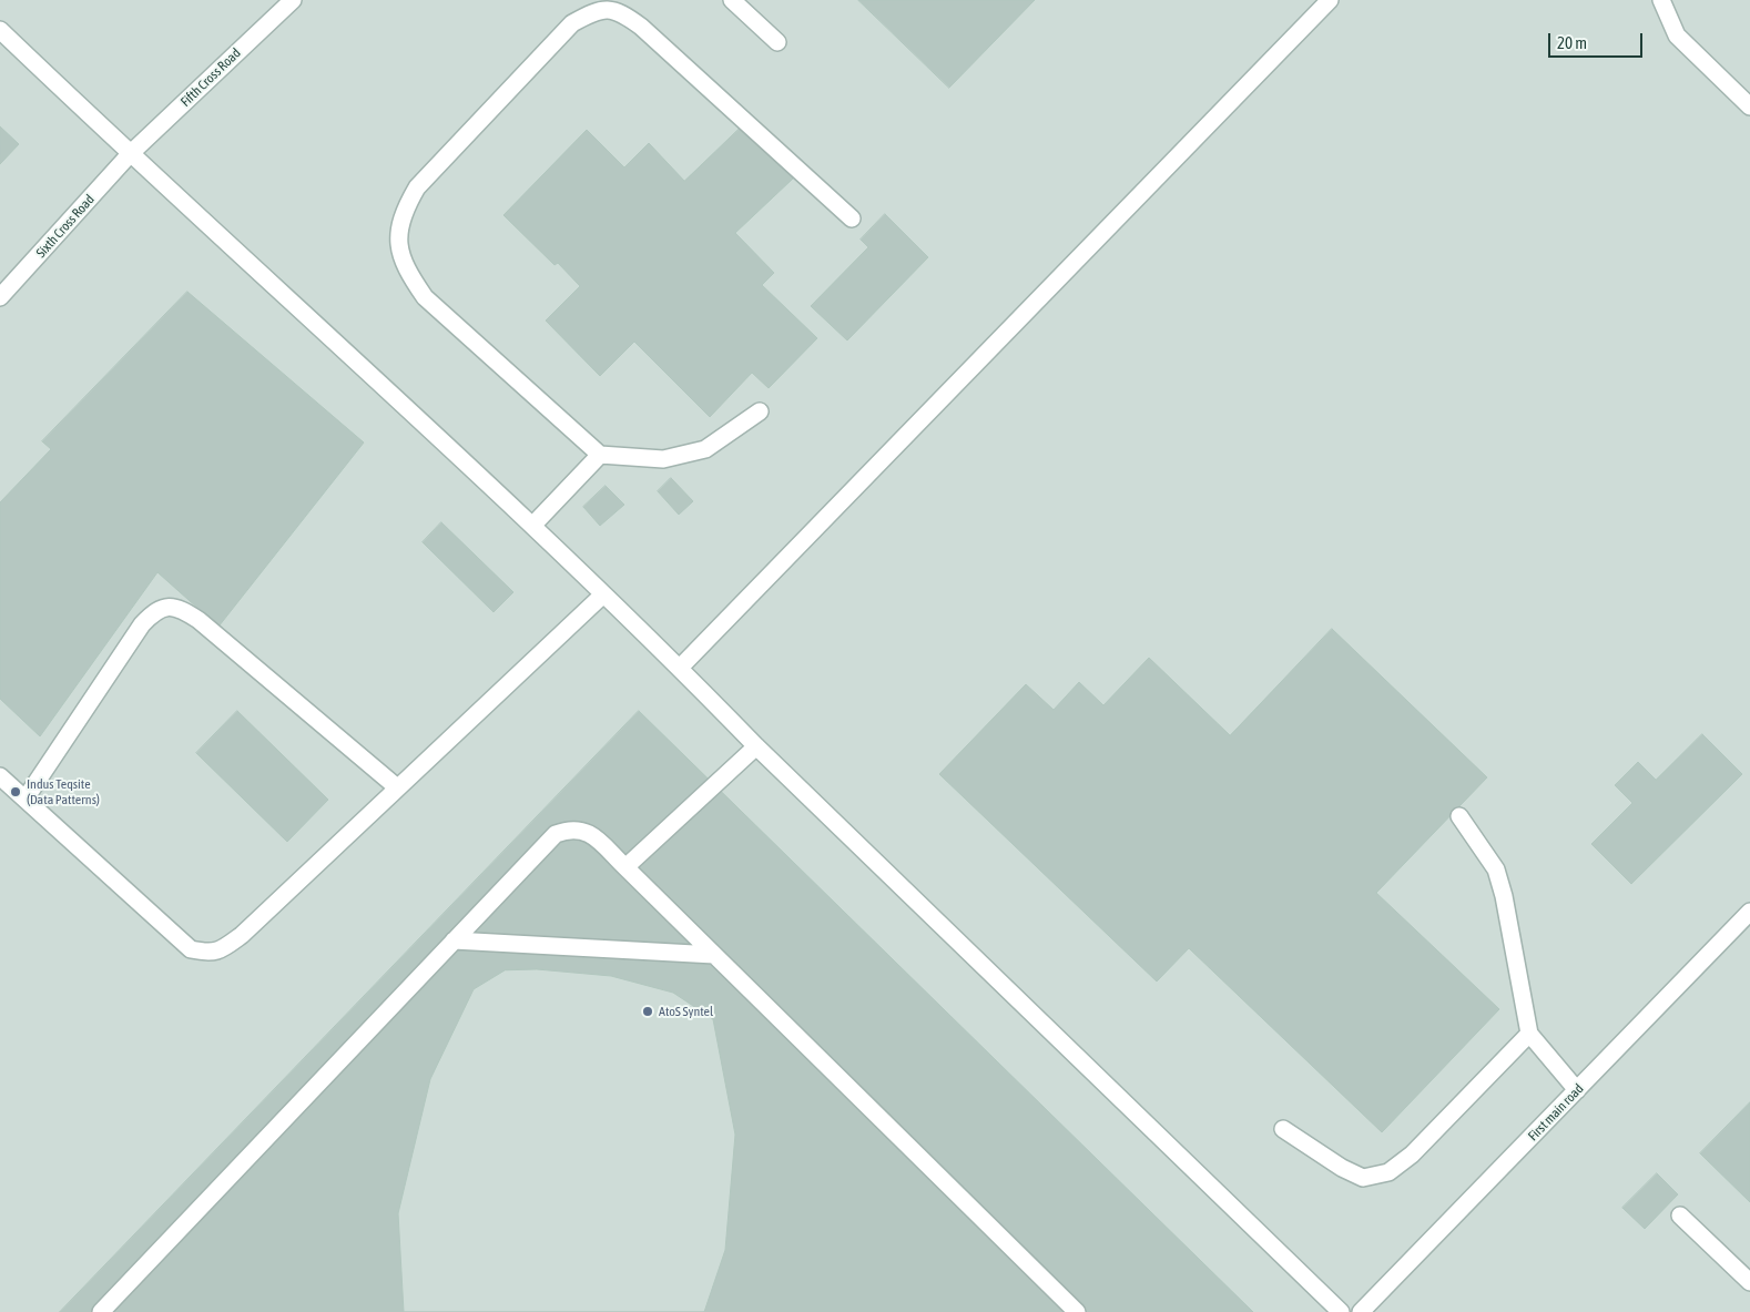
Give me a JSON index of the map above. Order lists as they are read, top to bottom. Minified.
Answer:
{"streets":{"street":["Fifth Cross Road","Sixth Cross Road","First main road"]},"crossings":[["Fifth Cross Road","Sixth Cross Road"]],"places":["Indus Teqsite (Data Patterns)","AtoS Syntel"],"scale_bar":"20 m"}
